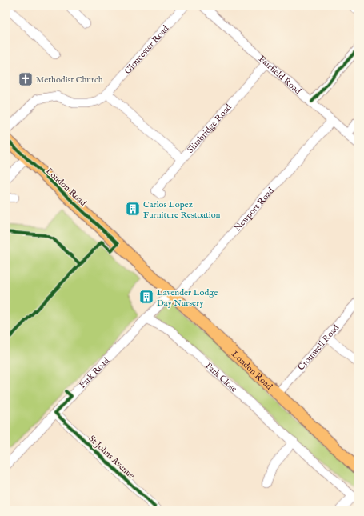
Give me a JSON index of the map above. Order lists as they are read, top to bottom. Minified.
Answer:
{"streets":{"main road":["London Road"],"street":["Gloucester Road","Fairfield Road","Slimbridge Road","Newport Road","Cromwell Road","Park Road","Park Close","St Johns Avenue"]},"crossings":[["Fairfield Road","Slimbridge Road"],["Fairfield Road","Newport Road"],["London Road","Newport Road"],["London Road","Cromwell Road"],["London Road","Park Road"],["Newport Road","Park Road"],["Park Road","Park Close"],["Park Road","St Johns Avenue"]],"places":{"church":["Methodist Church"],"building":["Carlos Lopez Furniture Restoation","Lavender Lodge Day Nursery"]}}
